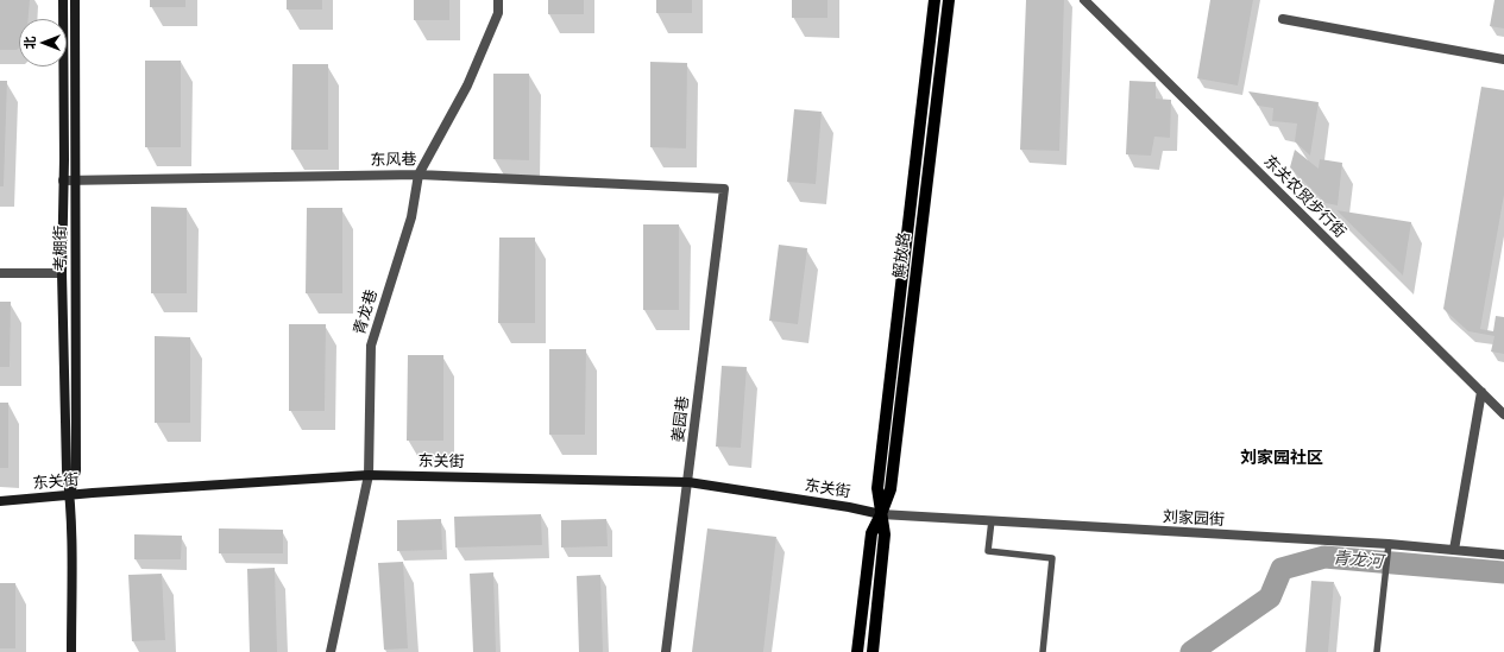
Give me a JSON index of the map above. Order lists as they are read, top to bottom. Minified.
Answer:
{"streets":{"main road":["解放路"],"street":["东风巷","东关农贸步行街","考棚街","青龙巷","姜园巷","东关街","刘家园街"]},"crossings":[["东风巷","考棚街"],["东风巷","青龙巷"],["东风巷","姜园巷"],["考棚街","东关街"],["解放路","东关街"],["解放路","刘家园街"],["青龙巷","东关街"],["姜园巷","东关街"],["东关街","刘家园街"]],"districts":["刘家园社区"],"water":["青龙河"],"north":"left"}
